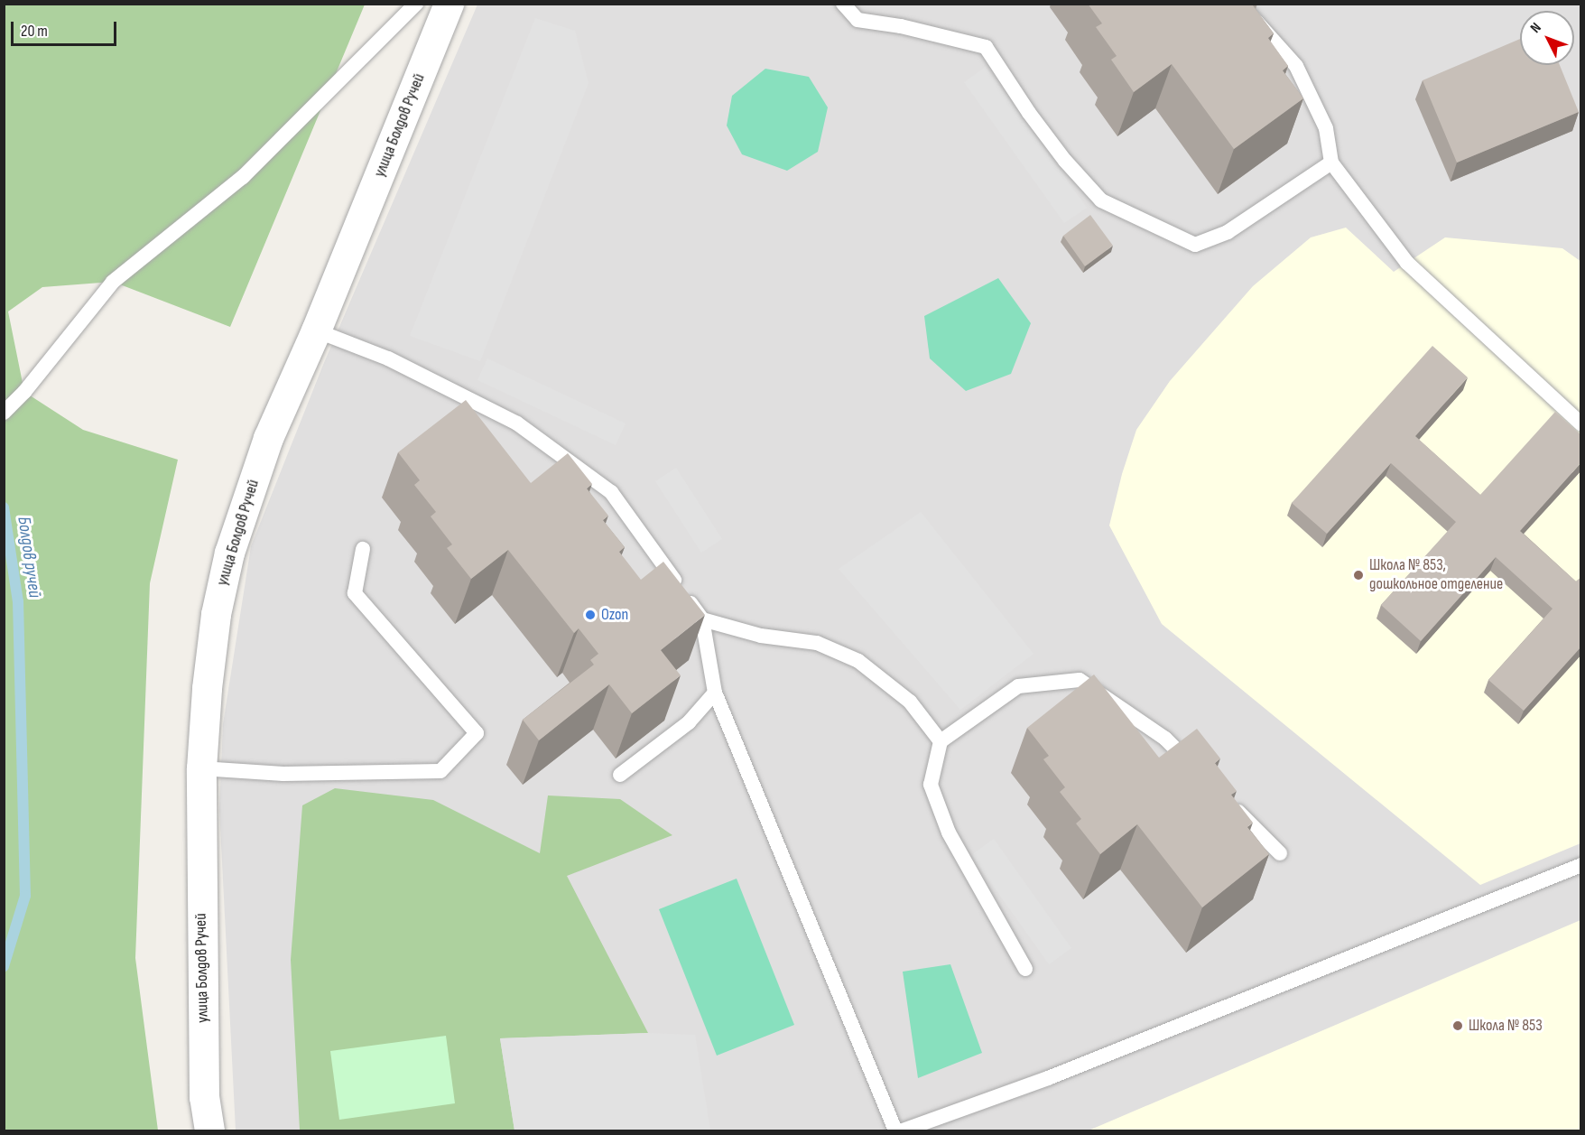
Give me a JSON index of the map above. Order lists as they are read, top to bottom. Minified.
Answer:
{"streets":{"street":["улица Болдов Ручей"]},"water":["Болдов ручей"],"places":["Школа № 853, дошкольное отделение","Ozon","Школа № 853"],"scale_bar":"20 m","north":"top left"}
